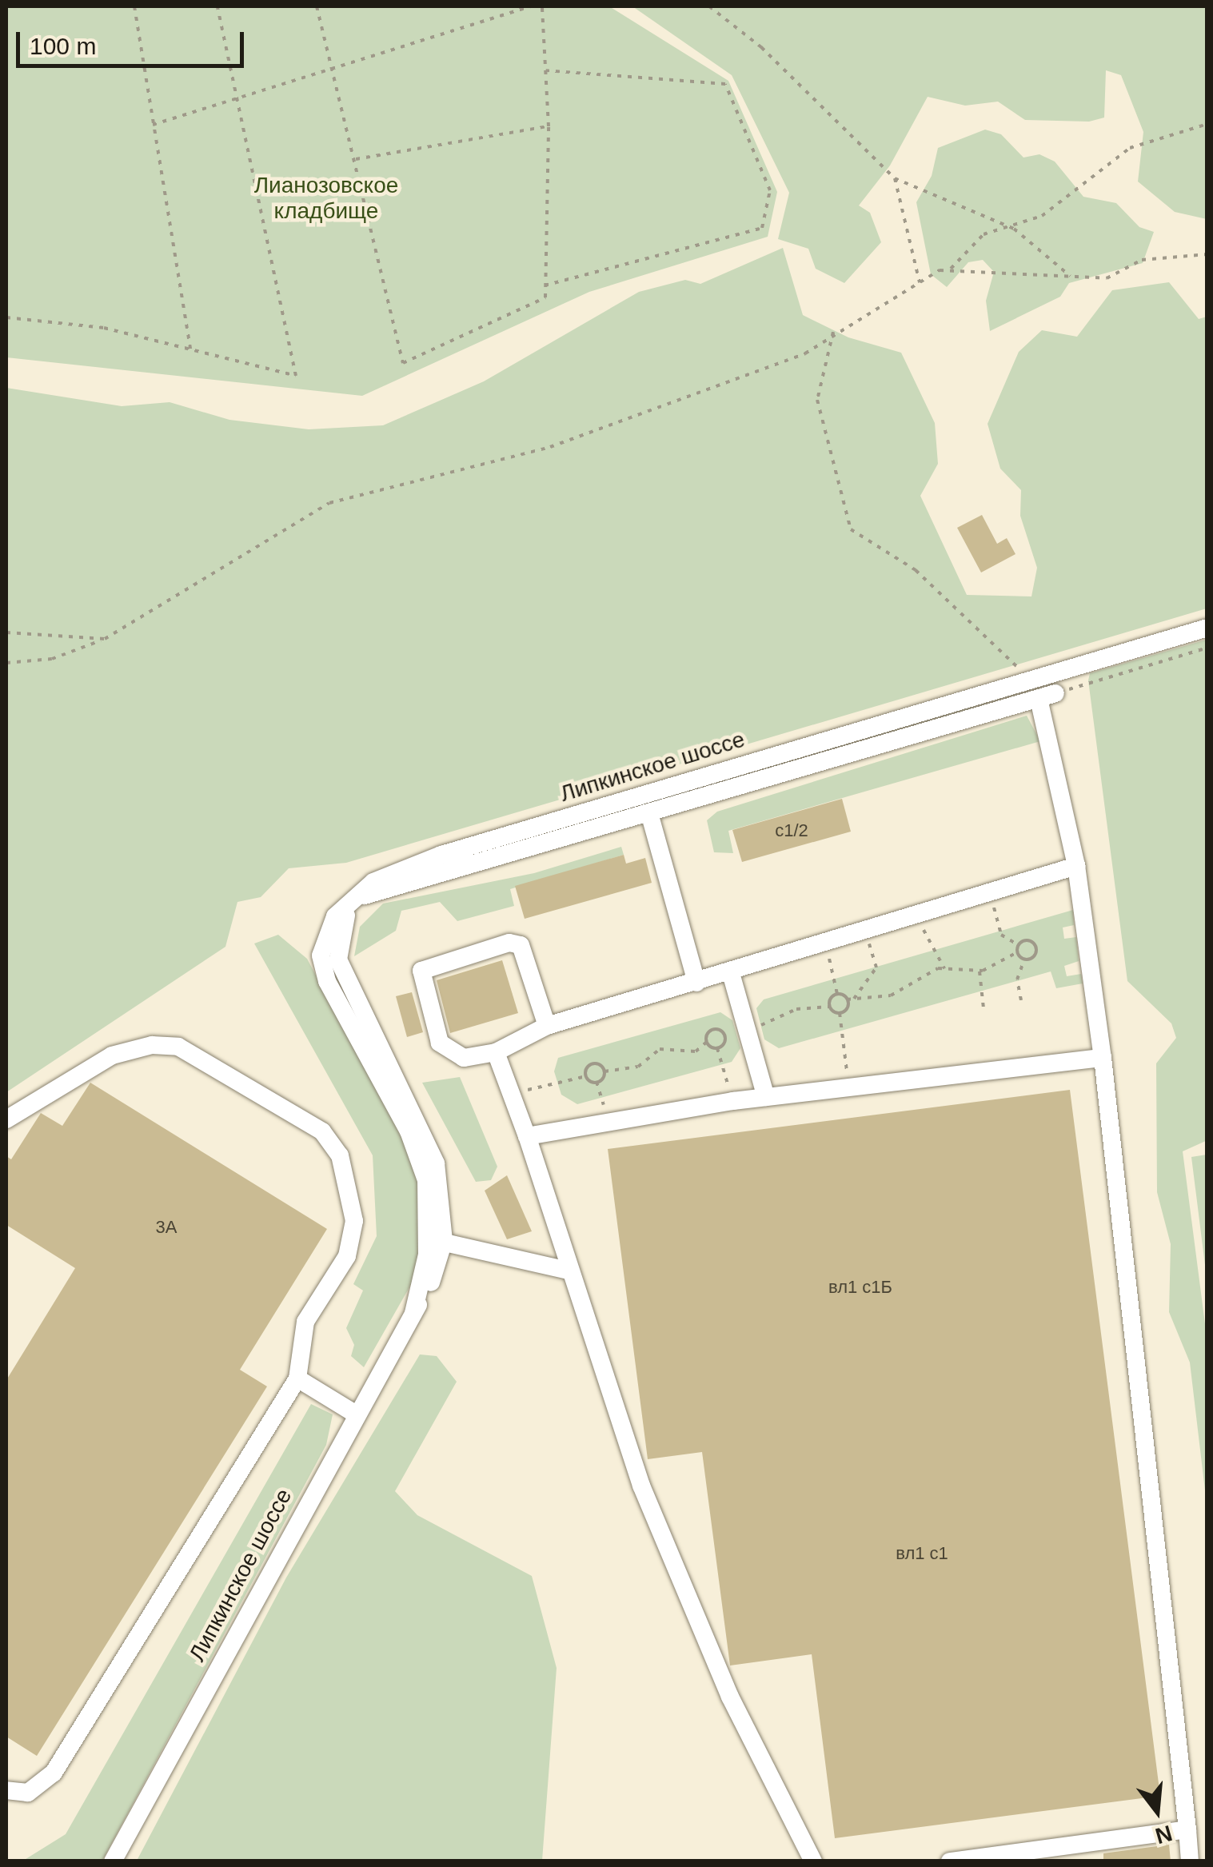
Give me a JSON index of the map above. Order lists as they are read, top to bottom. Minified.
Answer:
{"streets":{"street":["Липкинское шоссе"]},"parks":["Лианозовское кладбище"],"house_numbers":["с1/2","3А","вл1 с1Б","вл1 с1"],"scale_bar":"100 m","north":"bottom"}
